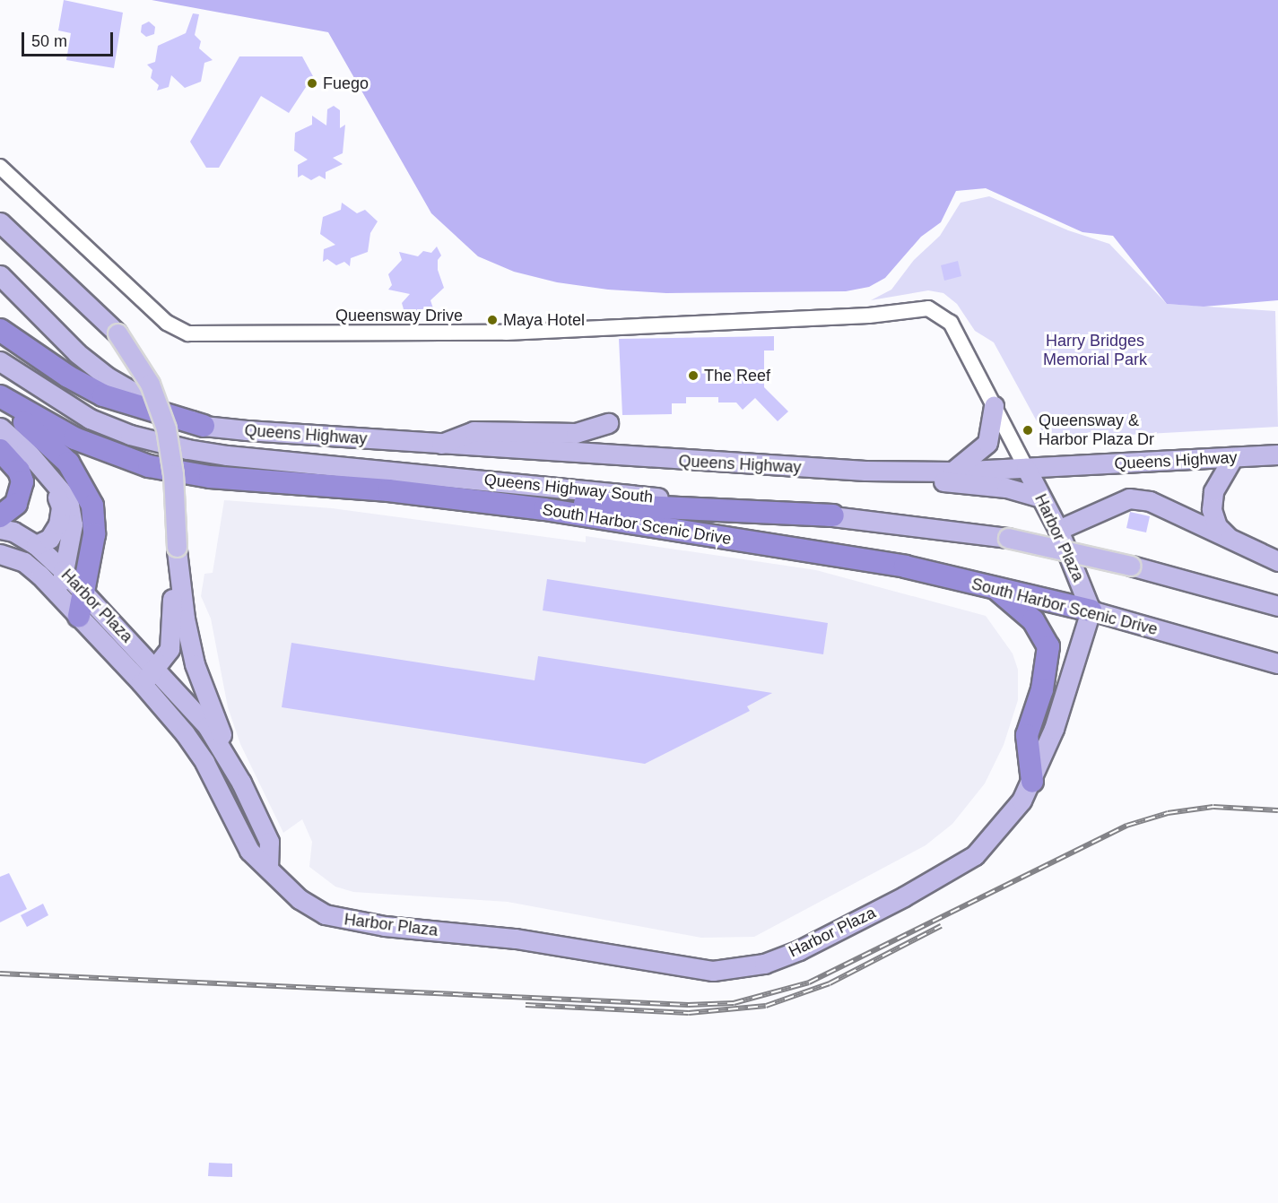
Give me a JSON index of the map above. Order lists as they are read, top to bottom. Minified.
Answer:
{"streets":{"highway":["South Harbor Scenic Drive"],"main road":["Queens Highway","Queens Highway South","Harbor Plaza"],"street":["Queensway Drive"]},"crossings":[["Queensway Drive","Queens Highway"],["Queensway Drive","Harbor Plaza"],["Queens Highway","Harbor Plaza"],["South Harbor Scenic Drive","Harbor Plaza"]],"parks":["Harry Bridges Memorial Park"],"places":["Fuego","Maya Hotel","The Reef","Queensway & Harbor Plaza Dr"],"scale_bar":"50 m"}
